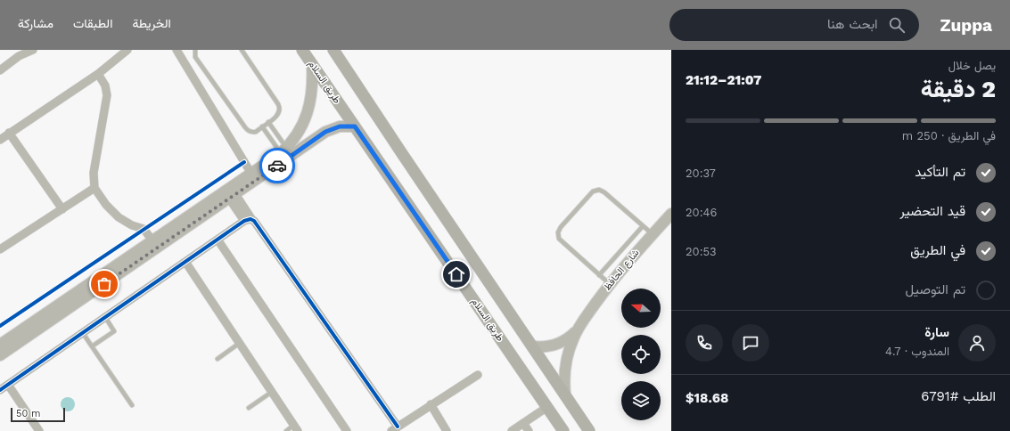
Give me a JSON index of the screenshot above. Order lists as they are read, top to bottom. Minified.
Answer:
{"streets":{"main road":["طريق السلام"],"street":["شارع الحافظ"]},"scale_bar":"50 m","north":"left","page":{"header":"Zuppa","search":"ابحث هنا","nav":["الخريطة","الطبقات","مشاركة"],"heading":["2 دقيقة","يصل خلال","21:07–21:12"],"panel":["سارة","المندوب · 4.7","الطلب #6791","$18.68"],"bar":"في الطريق · 250 m","list":[["تم التأكيد","20:37"],["قيد التحضير","20:46"],["في الطريق","20:53"],"تم التوصيل"],"scale":"50 m"}}
